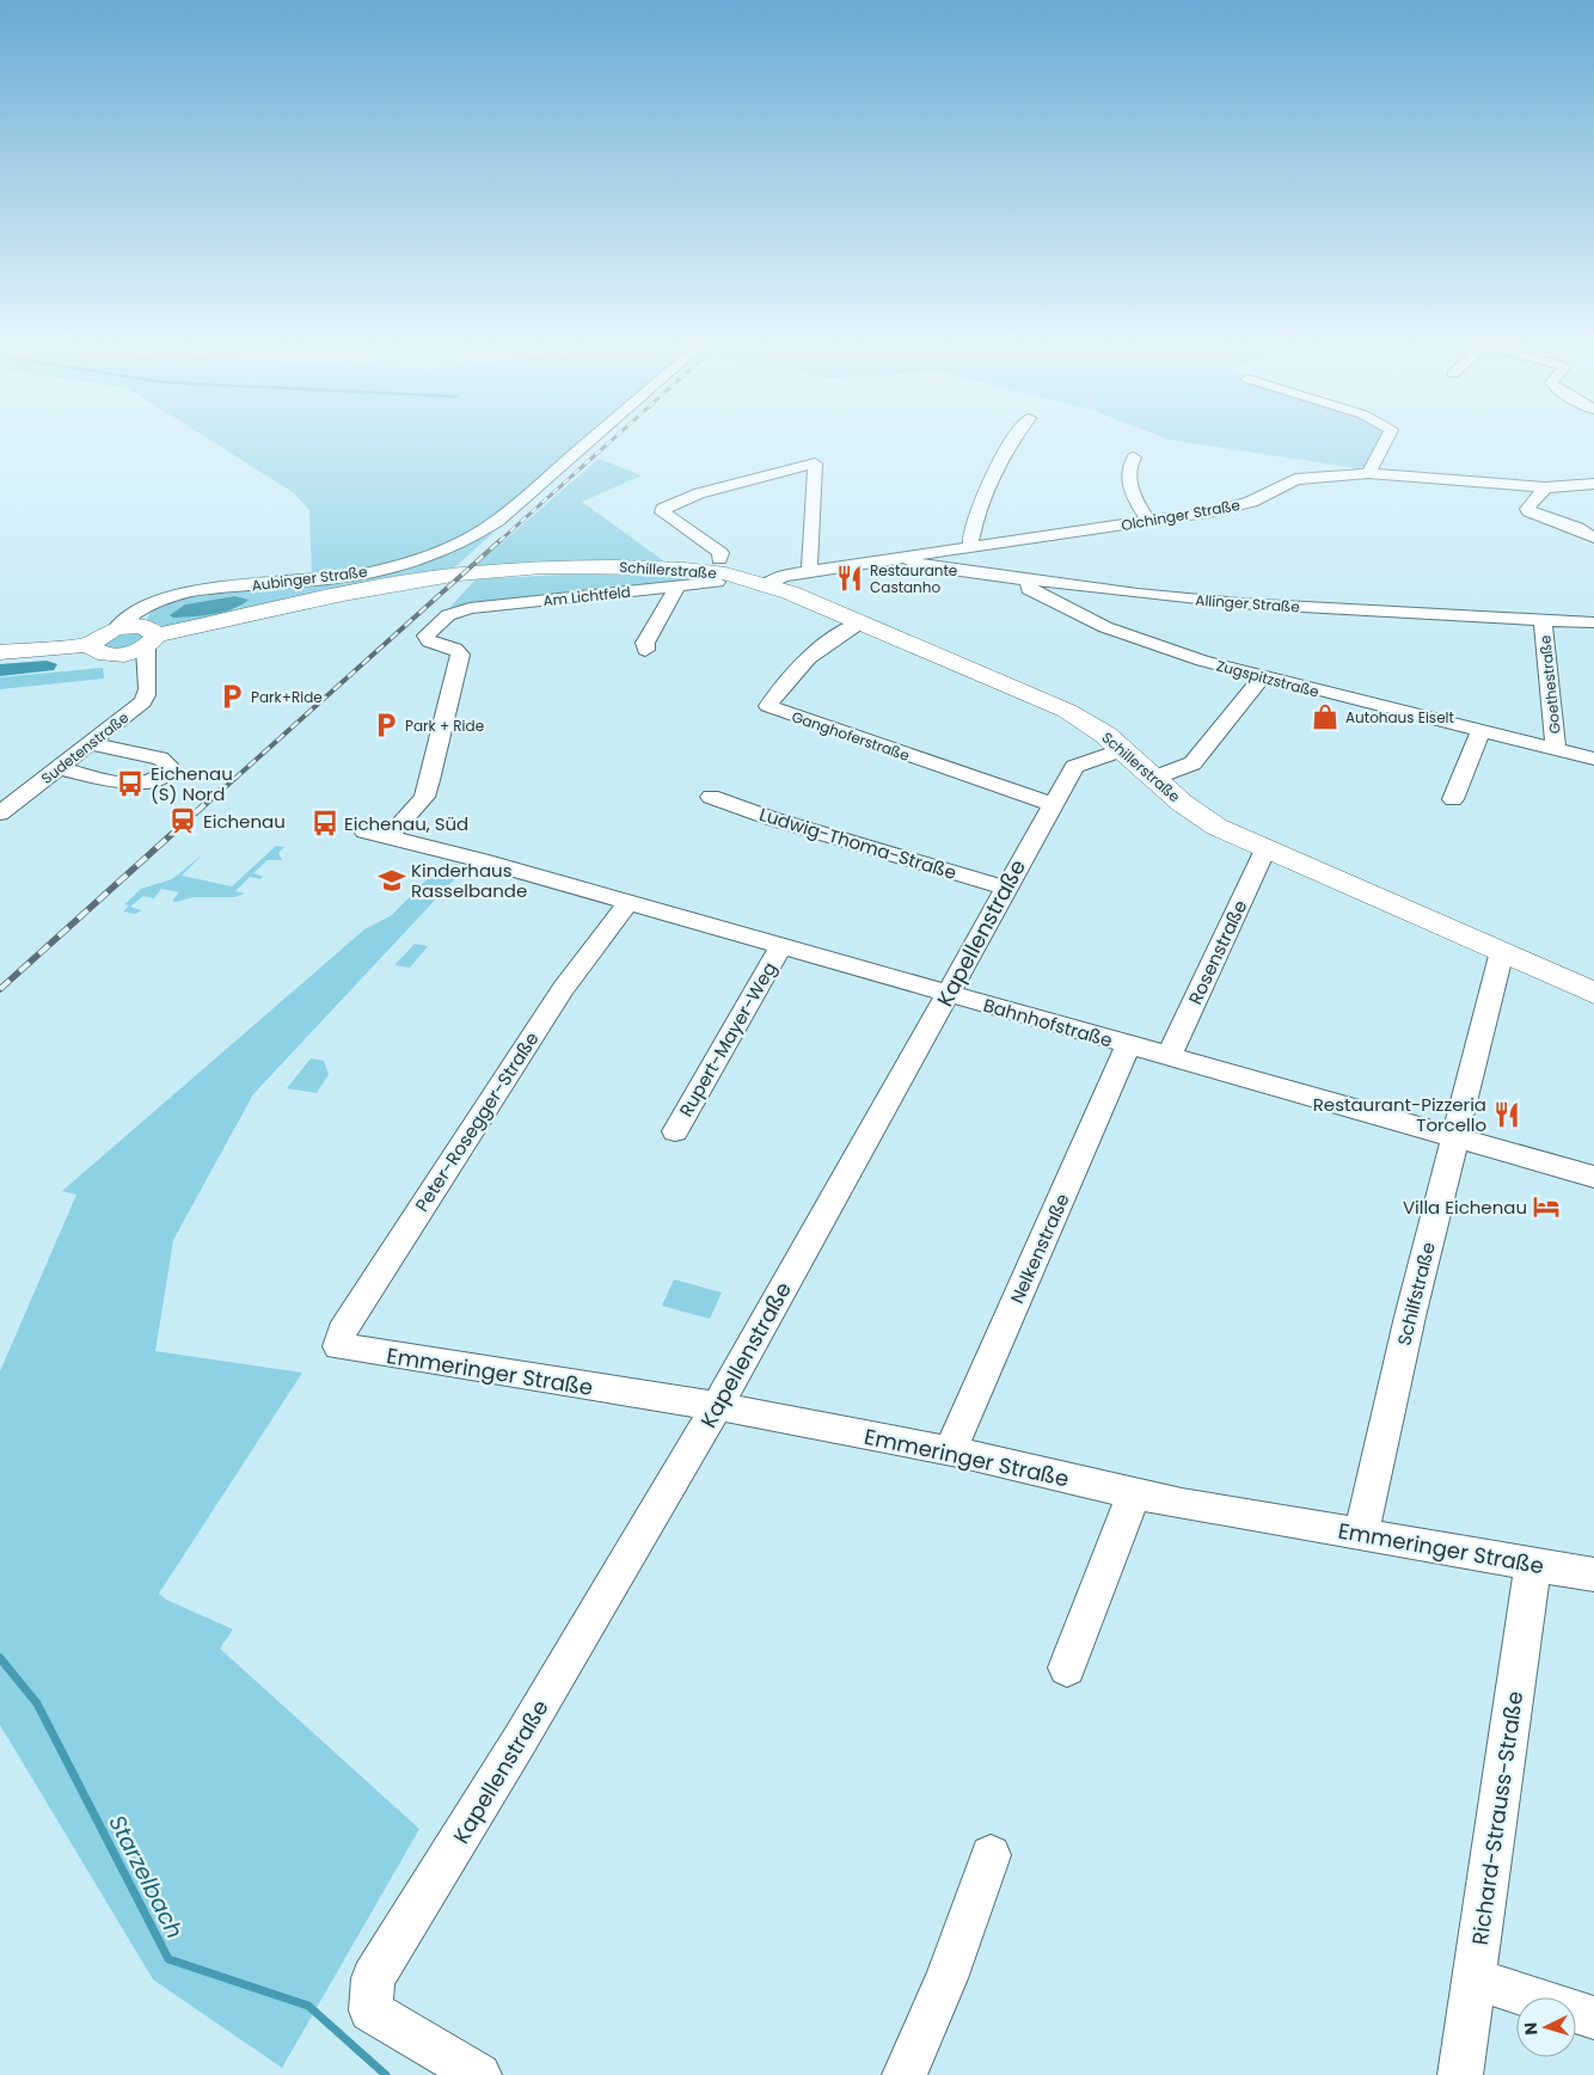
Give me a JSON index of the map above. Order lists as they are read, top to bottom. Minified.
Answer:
{"streets":{"main road":["Schillerstraße"],"street":["Olchinger Straße","Aubinger Straße","Am Lichtfeld","Allinger Straße","Zugspitzstraße","Goethestraße","Ganghoferstraße","Sudetenstraße","Ludwig-Thoma-Straße","Kapellenstraße","Rosenstraße","Bahnhofstraße","Rupert-Mayer-Weg","Peter-Rosegger-Straße","Nelkenstraße","Schilfstraße","Emmeringer Straße","Richard-Strauss-Straße"]},"crossings":[["Olchinger Straße","Schillerstraße"],["Olchinger Straße","Allinger Straße"],["Schillerstraße","Aubinger Straße"],["Schillerstraße","Ganghoferstraße"],["Schillerstraße","Sudetenstraße"],["Schillerstraße","Kapellenstraße"],["Schillerstraße","Rosenstraße"],["Schillerstraße","Schilfstraße"],["Aubinger Straße","Sudetenstraße"],["Am Lichtfeld","Bahnhofstraße"],["Allinger Straße","Zugspitzstraße"],["Allinger Straße","Goethestraße"],["Zugspitzstraße","Goethestraße"],["Ganghoferstraße","Kapellenstraße"],["Ludwig-Thoma-Straße","Kapellenstraße"],["Kapellenstraße","Bahnhofstraße"],["Kapellenstraße","Emmeringer Straße"],["Rosenstraße","Bahnhofstraße"],["Bahnhofstraße","Rupert-Mayer-Weg"],["Bahnhofstraße","Peter-Rosegger-Straße"],["Bahnhofstraße","Nelkenstraße"],["Bahnhofstraße","Schilfstraße"],["Peter-Rosegger-Straße","Emmeringer Straße"],["Nelkenstraße","Emmeringer Straße"],["Schilfstraße","Emmeringer Straße"],["Emmeringer Straße","Richard-Strauss-Straße"]],"water":["Starzelbach"],"places":{"restaurant":["Restaurante Castanho","Restaurant-Pizzeria Torcello"],"parking":["Park+Ride","Park + Ride"],"shop":["Autohaus Eiselt"],"bus stop":["Eichenau (S) Nord","Eichenau, Süd"],"station":["Eichenau"],"school or university":["Kinderhaus Rasselbande"],"hotel":["Villa Eichenau"]},"north":"left"}
